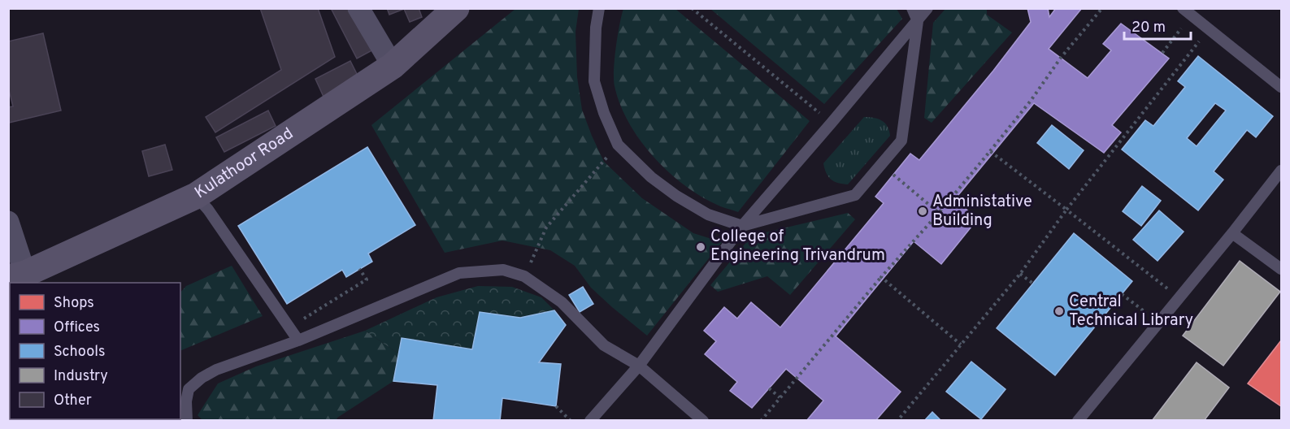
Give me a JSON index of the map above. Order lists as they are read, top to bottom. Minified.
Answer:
{"streets":{"main road":["Kulathoor Road"]},"places":["Administative Building","College of Engineering Trivandrum","Central Technical Library"],"legend":["Shops","Offices","Schools","Industry","Other"],"scale_bar":"20 m"}
